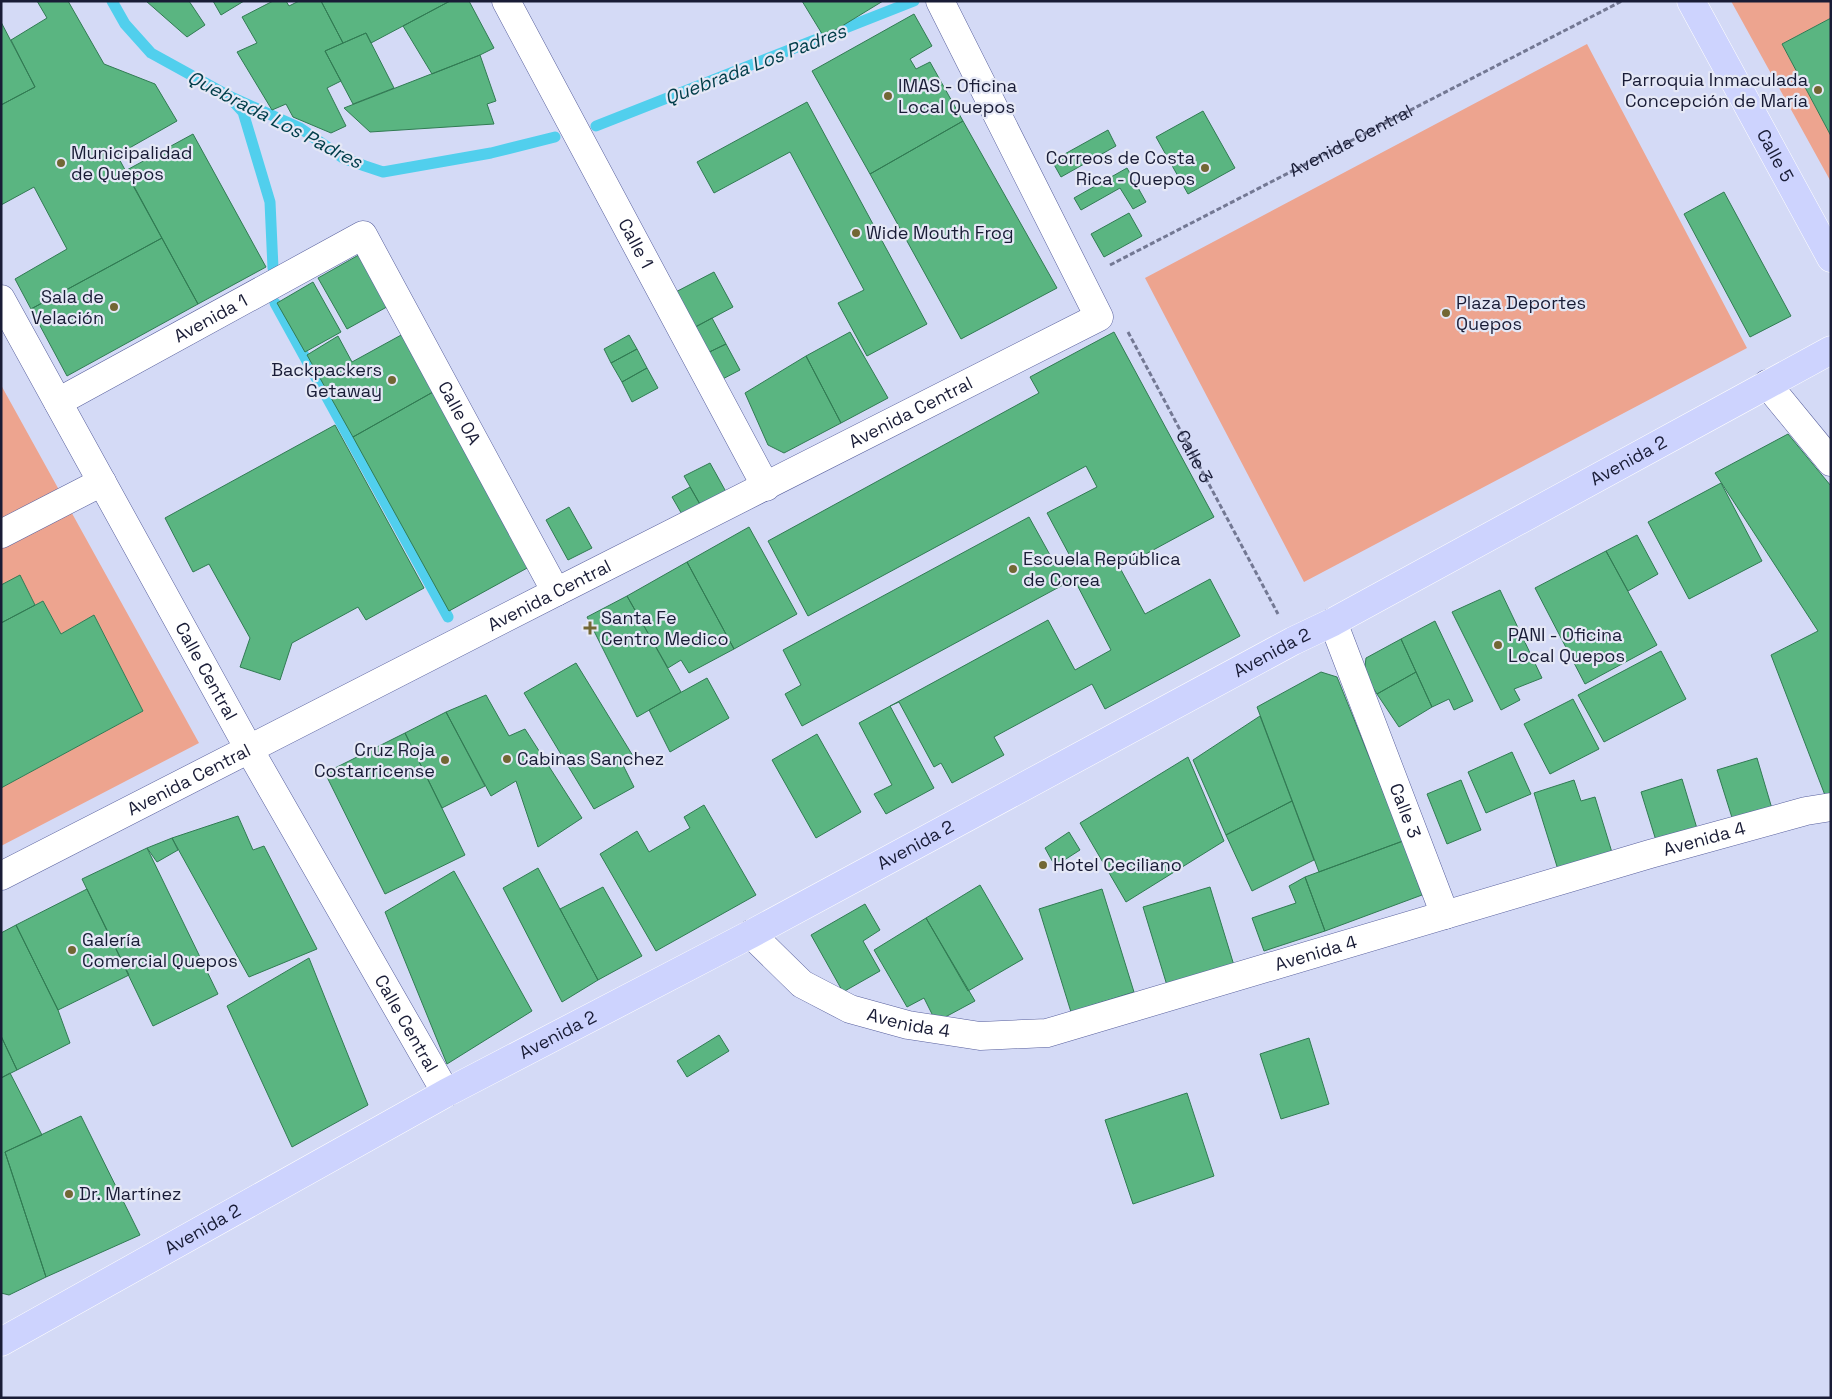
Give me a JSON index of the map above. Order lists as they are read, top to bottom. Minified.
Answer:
{"streets":{"main road":["Calle 5","Avenida 2"],"street":["Avenida Central","Calle 1","Avenida 1","Calle 0A","Calle 3","Calle Central","Avenida 4"]},"crossings":[["Avenida Central","Calle 1"],["Avenida Central","Calle 0A"],["Avenida Central","Calle Central"],["Avenida 1","Calle 0A"],["Avenida 1","Calle Central"],["Calle 3","Avenida 2"],["Calle 3","Avenida 4"],["Avenida 2","Calle Central"],["Avenida 2","Avenida 4"]],"water":["Quebrada Los Padres"],"places":{"other":["Parroquia Inmaculada Concepción de María","IMAS - Oficina Local Quepos","Municipalidad de Quepos","Correos de Costa Rica - Quepos","Wide Mouth Frog","Sala de Velación","Plaza Deportes Quepos","Backpackers Getaway","Escuela República de Corea","PANI - Oficina Local Quepos","Cabinas Sanchez","Cruz Roja Costarricense","Hotel Ceciliano","Galería Comercial Quepos","Dr. Martínez"],"health":["Santa Fe Centro Medico"]}}
